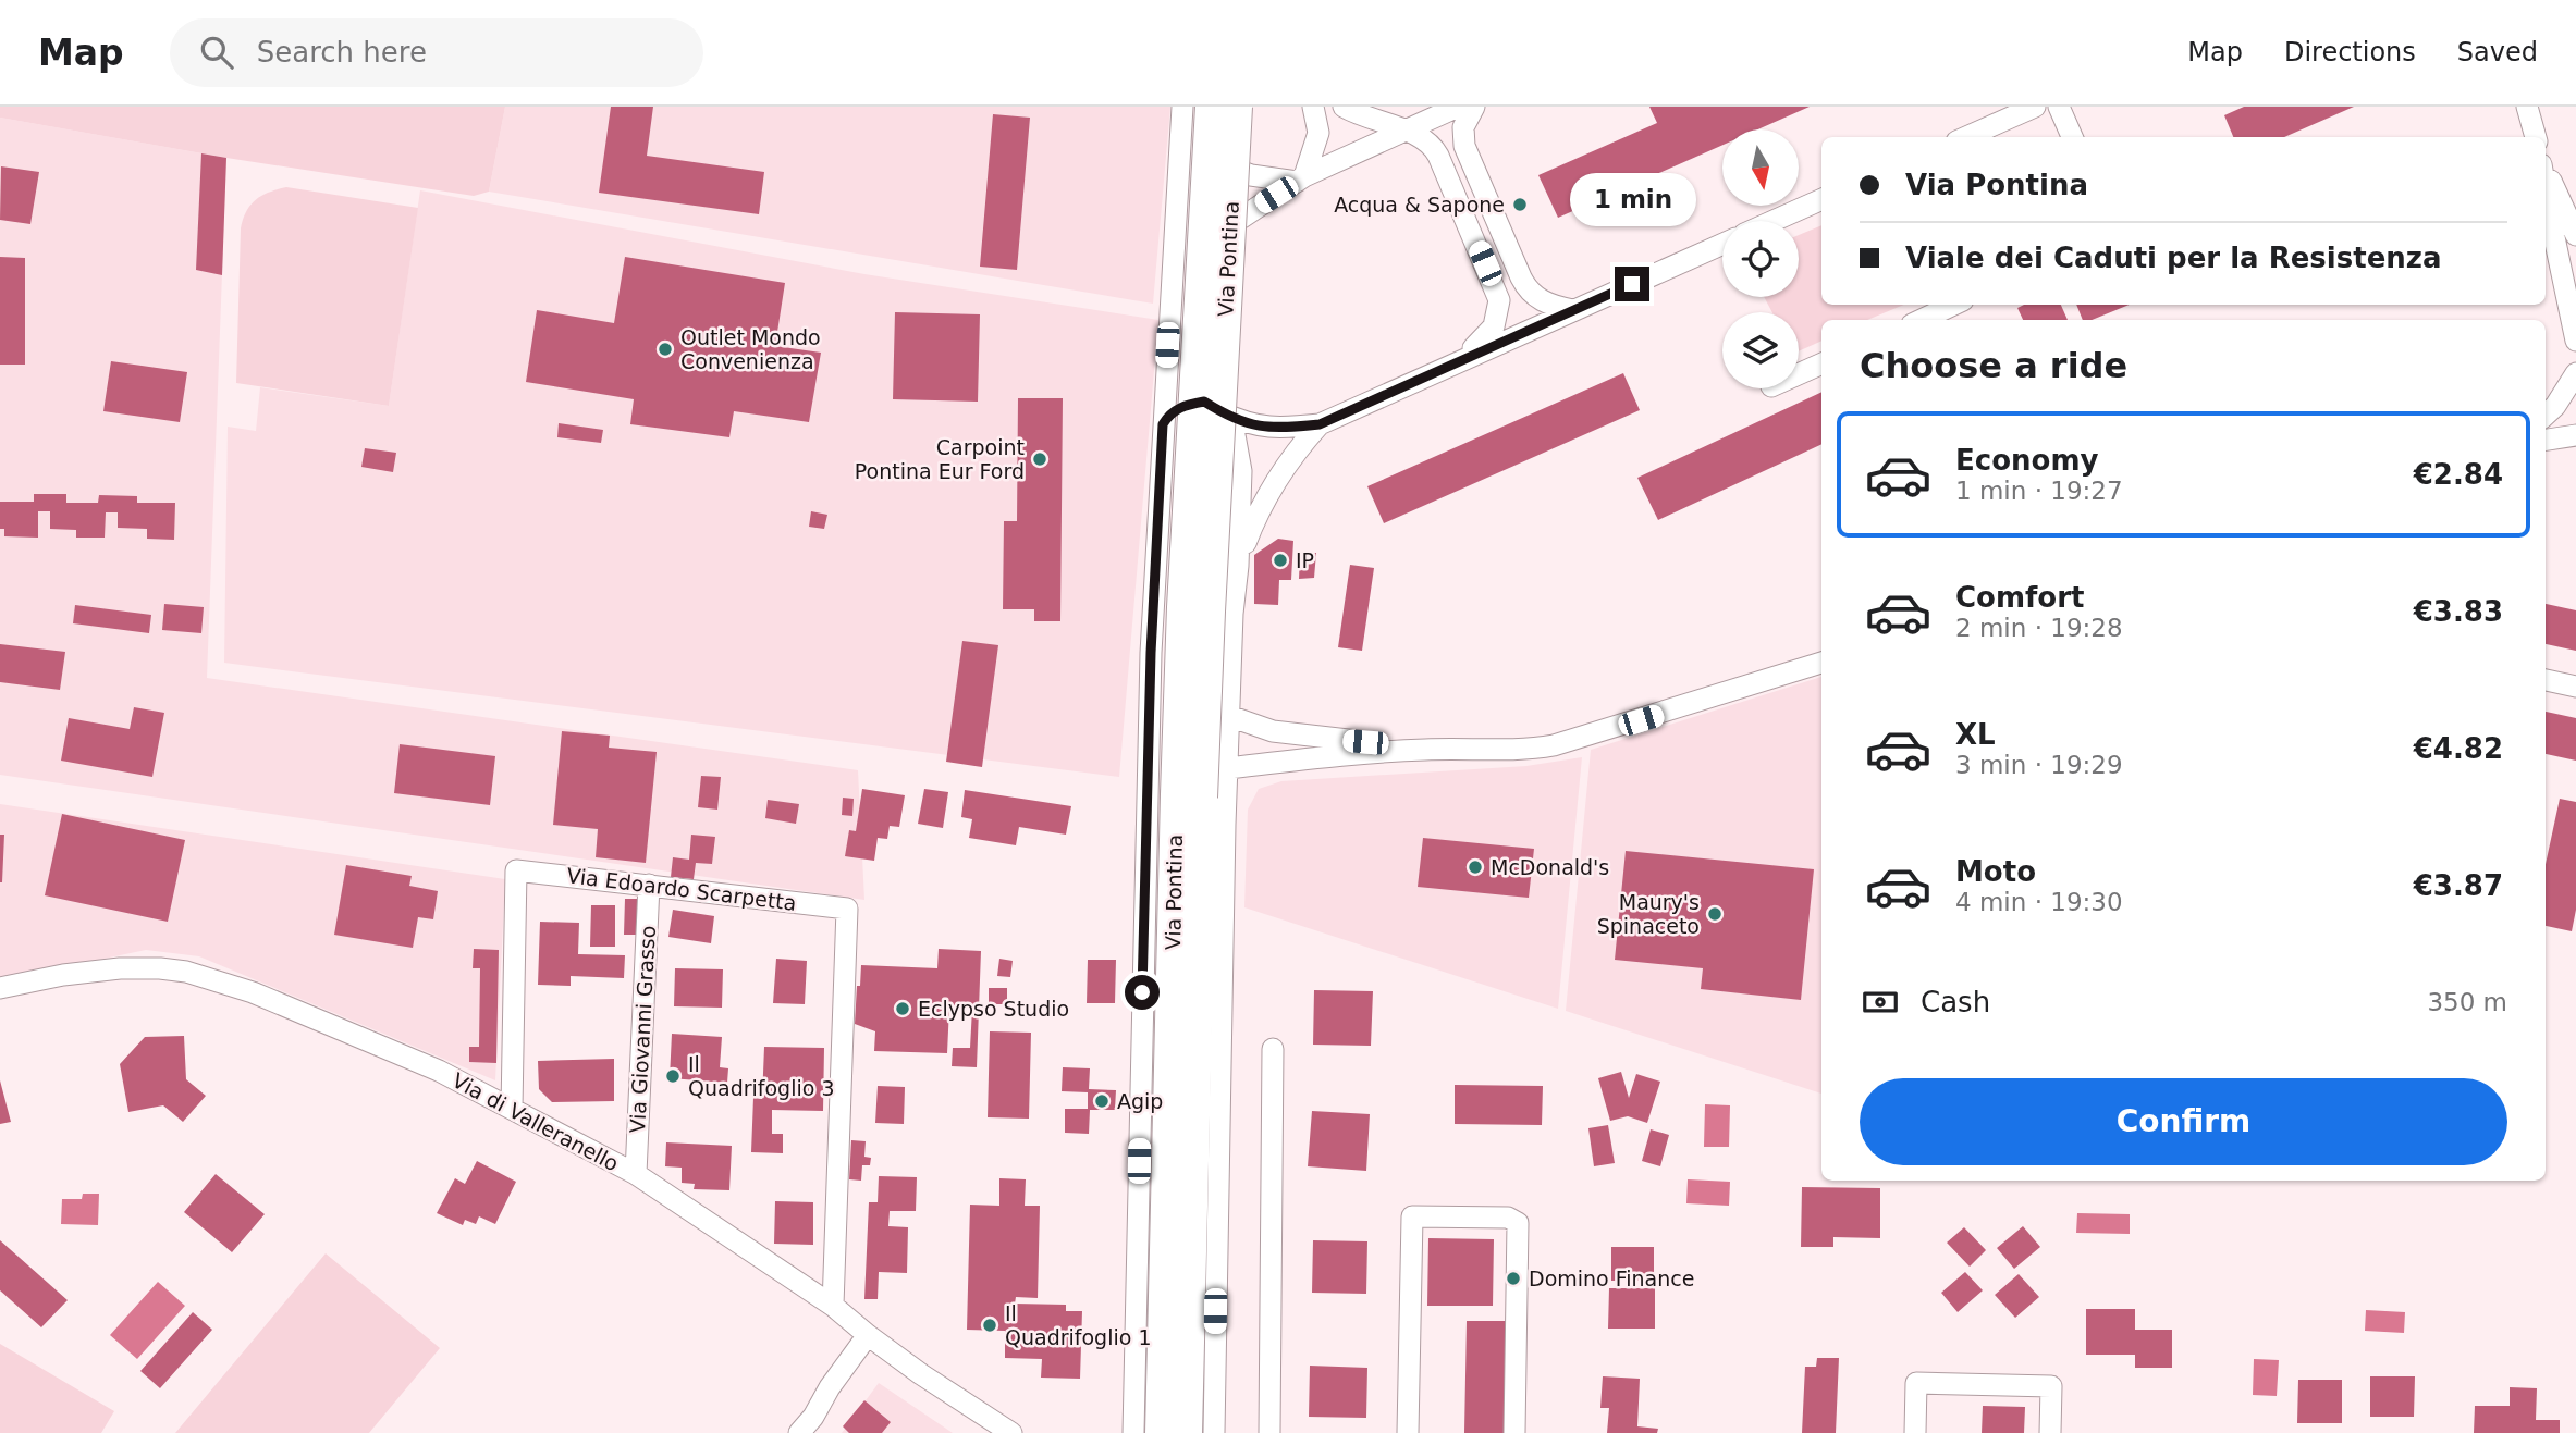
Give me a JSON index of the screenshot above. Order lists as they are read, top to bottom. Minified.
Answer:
{"streets":{"highway":["Via Pontina"],"street":["Via Edoardo Scarpetta","Via Giovanni Grasso","Via di Valleranello"]},"crossings":[["Via Edoardo Scarpetta","Via Giovanni Grasso"],["Via Edoardo Scarpetta","Via di Valleranello"],["Via Giovanni Grasso","Via di Valleranello"]],"places":["Acqua & Sapone","Outlet Mondo Convenienza","Carpoint Pontina Eur Ford","IP","McDonald's","Maury's Spinaceto","Eclypso Studio","Il Quadrifoglio 3","Agip","Domino Finance","Il Quadrifoglio 1"],"north":"bottom","page":{"header":"Map","search":"Search here","nav":["Map","Directions","Saved"],"banner":["Via Pontina","Viale dei Caduti per la Resistenza"],"bubble":"1 min","heading":"Choose a ride","list":[{"name":"Economy","note":"1 min · 19:27","value":"€2.84"},{"name":"Comfort","note":"2 min · 19:28","value":"€3.83"},{"name":"XL","note":"3 min · 19:29","value":"€4.82"},{"name":"Moto","note":"4 min · 19:30","value":"€3.87"}],"pay":["Cash","350 m"],"buttons":"Confirm"}}
